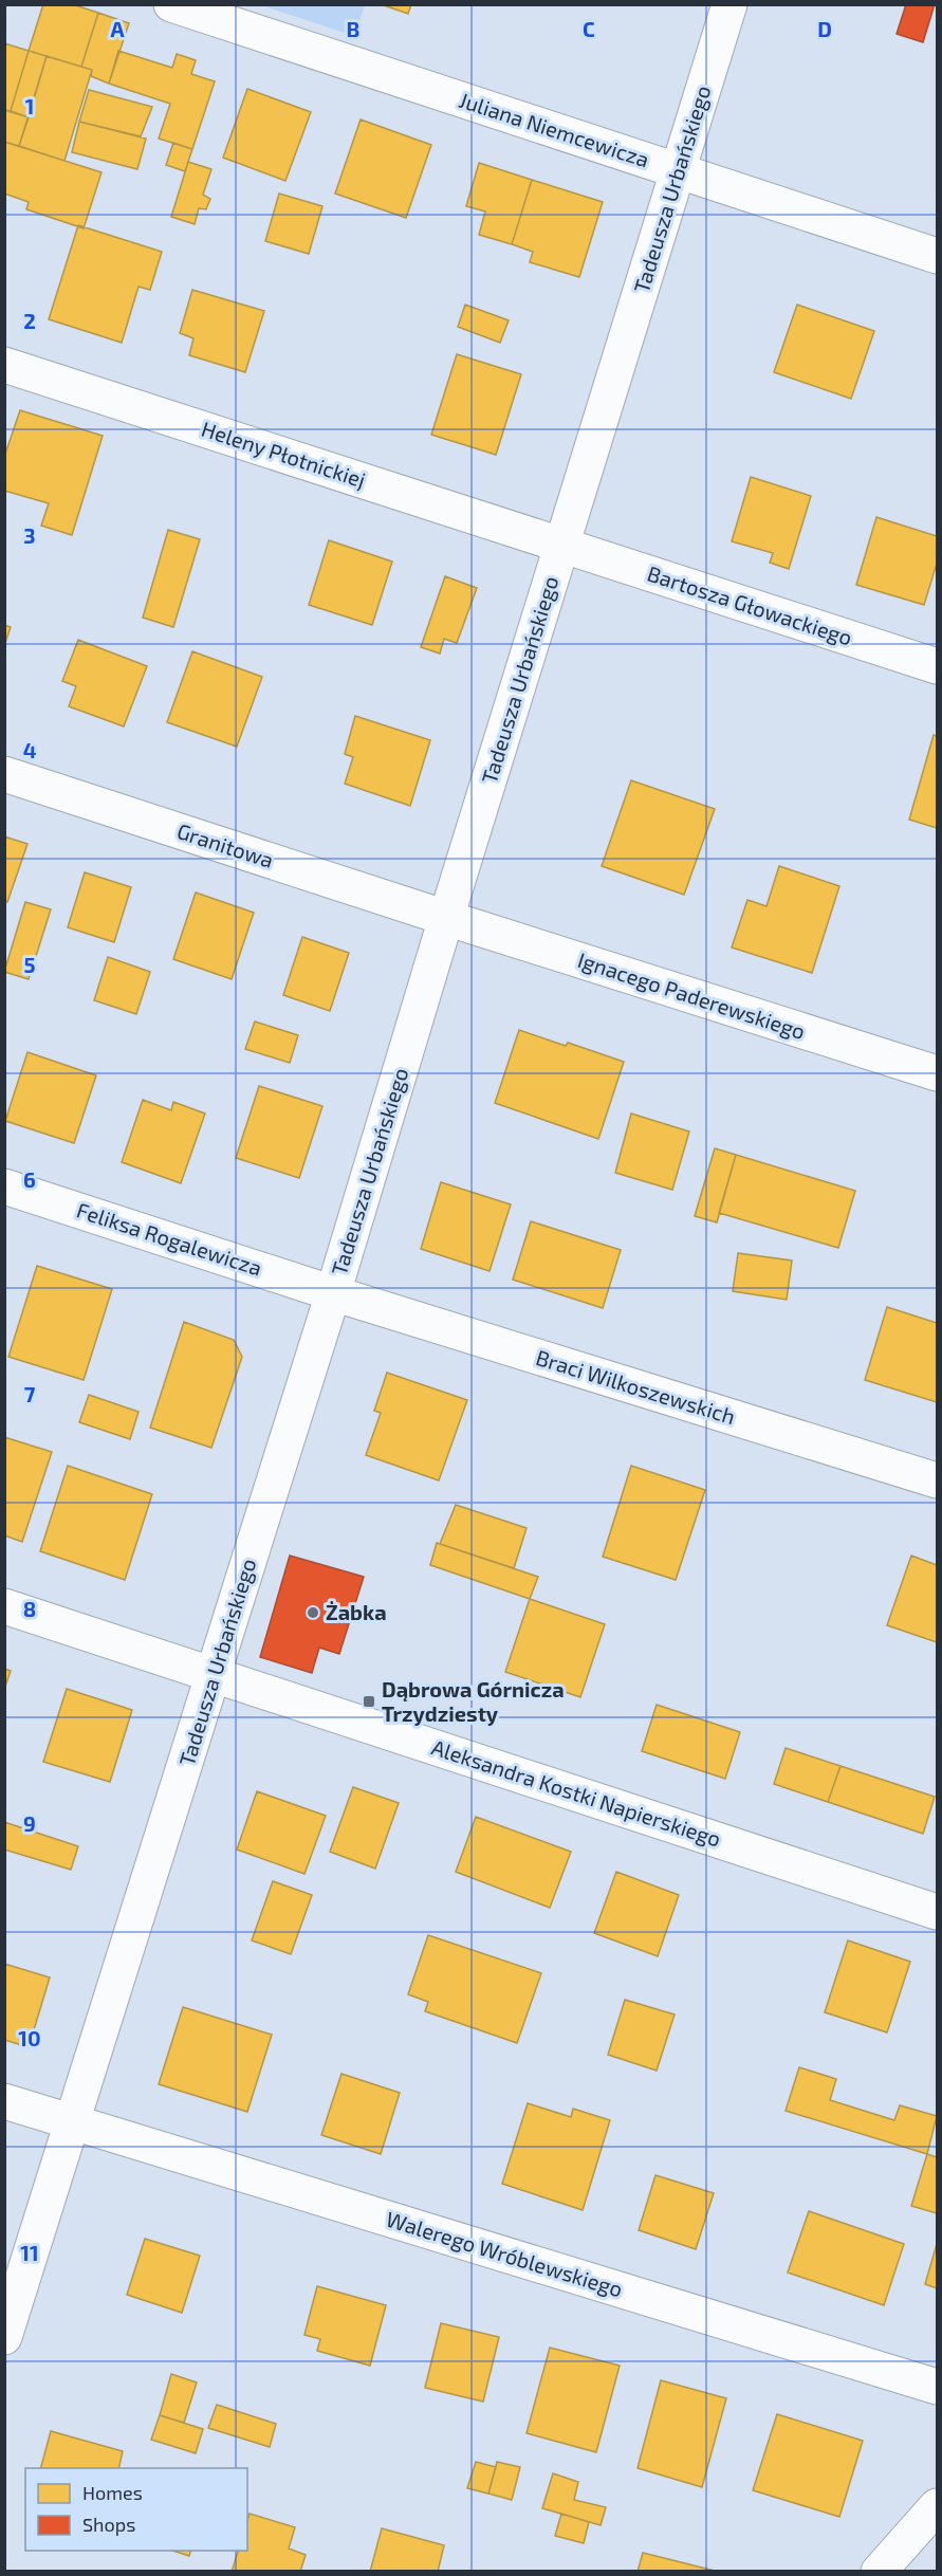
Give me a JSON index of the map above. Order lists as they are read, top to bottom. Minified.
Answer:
{"streets":{"street":["Juliana Niemcewicza","Tadeusza Urbańskiego","Heleny Płotnickiej","Bartosza Głowackiego","Granitowa","Ignacego Paderewskiego","Feliksa Rogalewicza","Braci Wilkoszewskich","Aleksandra Kostki Napierskiego","Walerego Wróblewskiego"]},"crossings":[["Juliana Niemcewicza","Tadeusza Urbańskiego"],["Tadeusza Urbańskiego","Heleny Płotnickiej"],["Tadeusza Urbańskiego","Bartosza Głowackiego"],["Tadeusza Urbańskiego","Granitowa"],["Tadeusza Urbańskiego","Ignacego Paderewskiego"],["Tadeusza Urbańskiego","Feliksa Rogalewicza"],["Tadeusza Urbańskiego","Braci Wilkoszewskich"],["Tadeusza Urbańskiego","Aleksandra Kostki Napierskiego"],["Tadeusza Urbańskiego","Walerego Wróblewskiego"],["Heleny Płotnickiej","Bartosza Głowackiego"],["Granitowa","Ignacego Paderewskiego"],["Feliksa Rogalewicza","Braci Wilkoszewskich"]],"places":{"other":["Żabka"],"transit":["Dąbrowa Górnicza Trzydziesty"]},"legend":["Homes","Shops"],"grid":{"columns":["A","B","C","D"],"rows":["1","2","3","4","5","6","7","8","9","10","11"]}}
